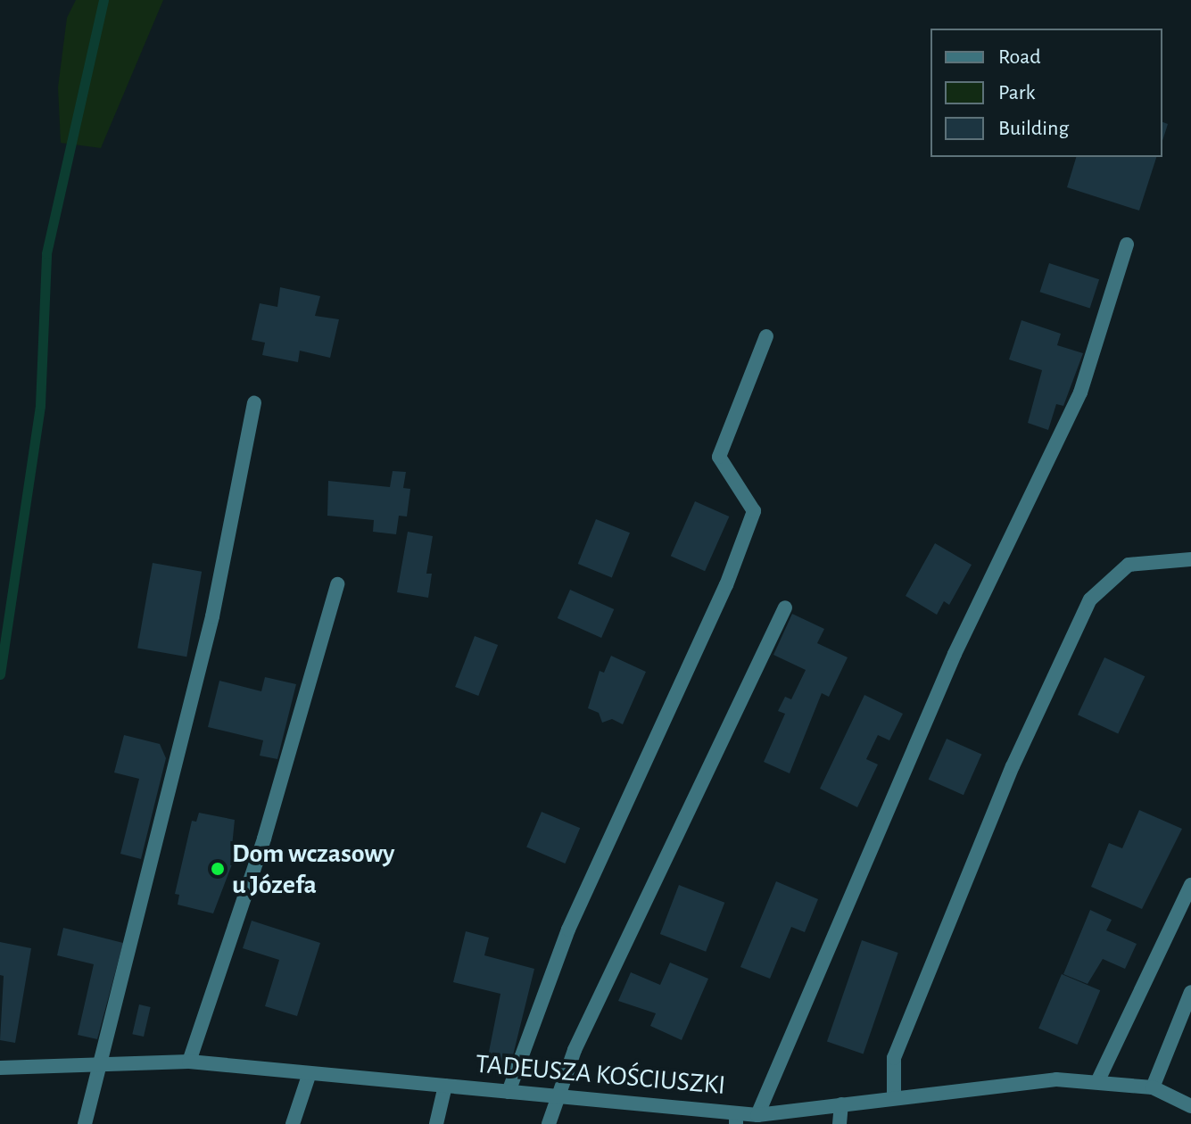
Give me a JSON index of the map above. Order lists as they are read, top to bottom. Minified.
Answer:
{"streets":{"street":["TADEUSZA KOŚCIUSZKI"]},"places":["Dom wczasowy u Józefa"],"legend":["Road","Park","Building"]}
